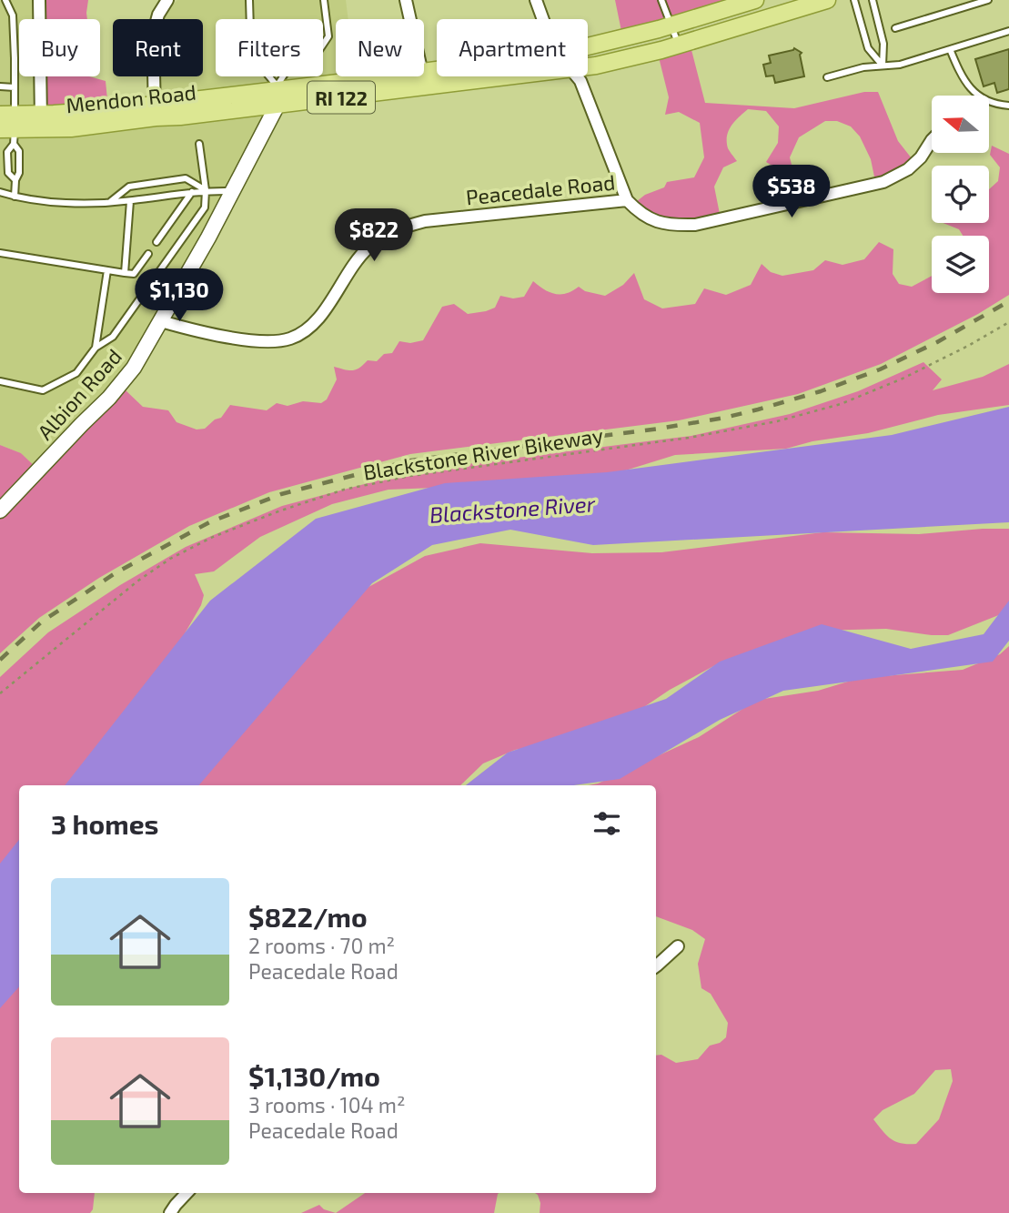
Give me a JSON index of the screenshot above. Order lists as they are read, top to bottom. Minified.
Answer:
{"streets":{"main road":["RI 122","Mendon Road"],"street":["Peacedale Road","Albion Road"],"path":["Blackstone River Bikeway"]},"crossings":[["Mendon Road","Albion Road"],["Peacedale Road","Albion Road"]],"water":["Blackstone River"],"north":"left","page":{"chip":["Buy","Rent","Filters","New","Apartment"],"price":["$538","$822","$1,130"],"heading":"3 homes","list":[{"name":"$822/mo","note":"2 rooms · 70 m² · Peacedale Road"},{"name":"$1,130/mo","note":"3 rooms · 104 m² · Peacedale Road"}]}}
